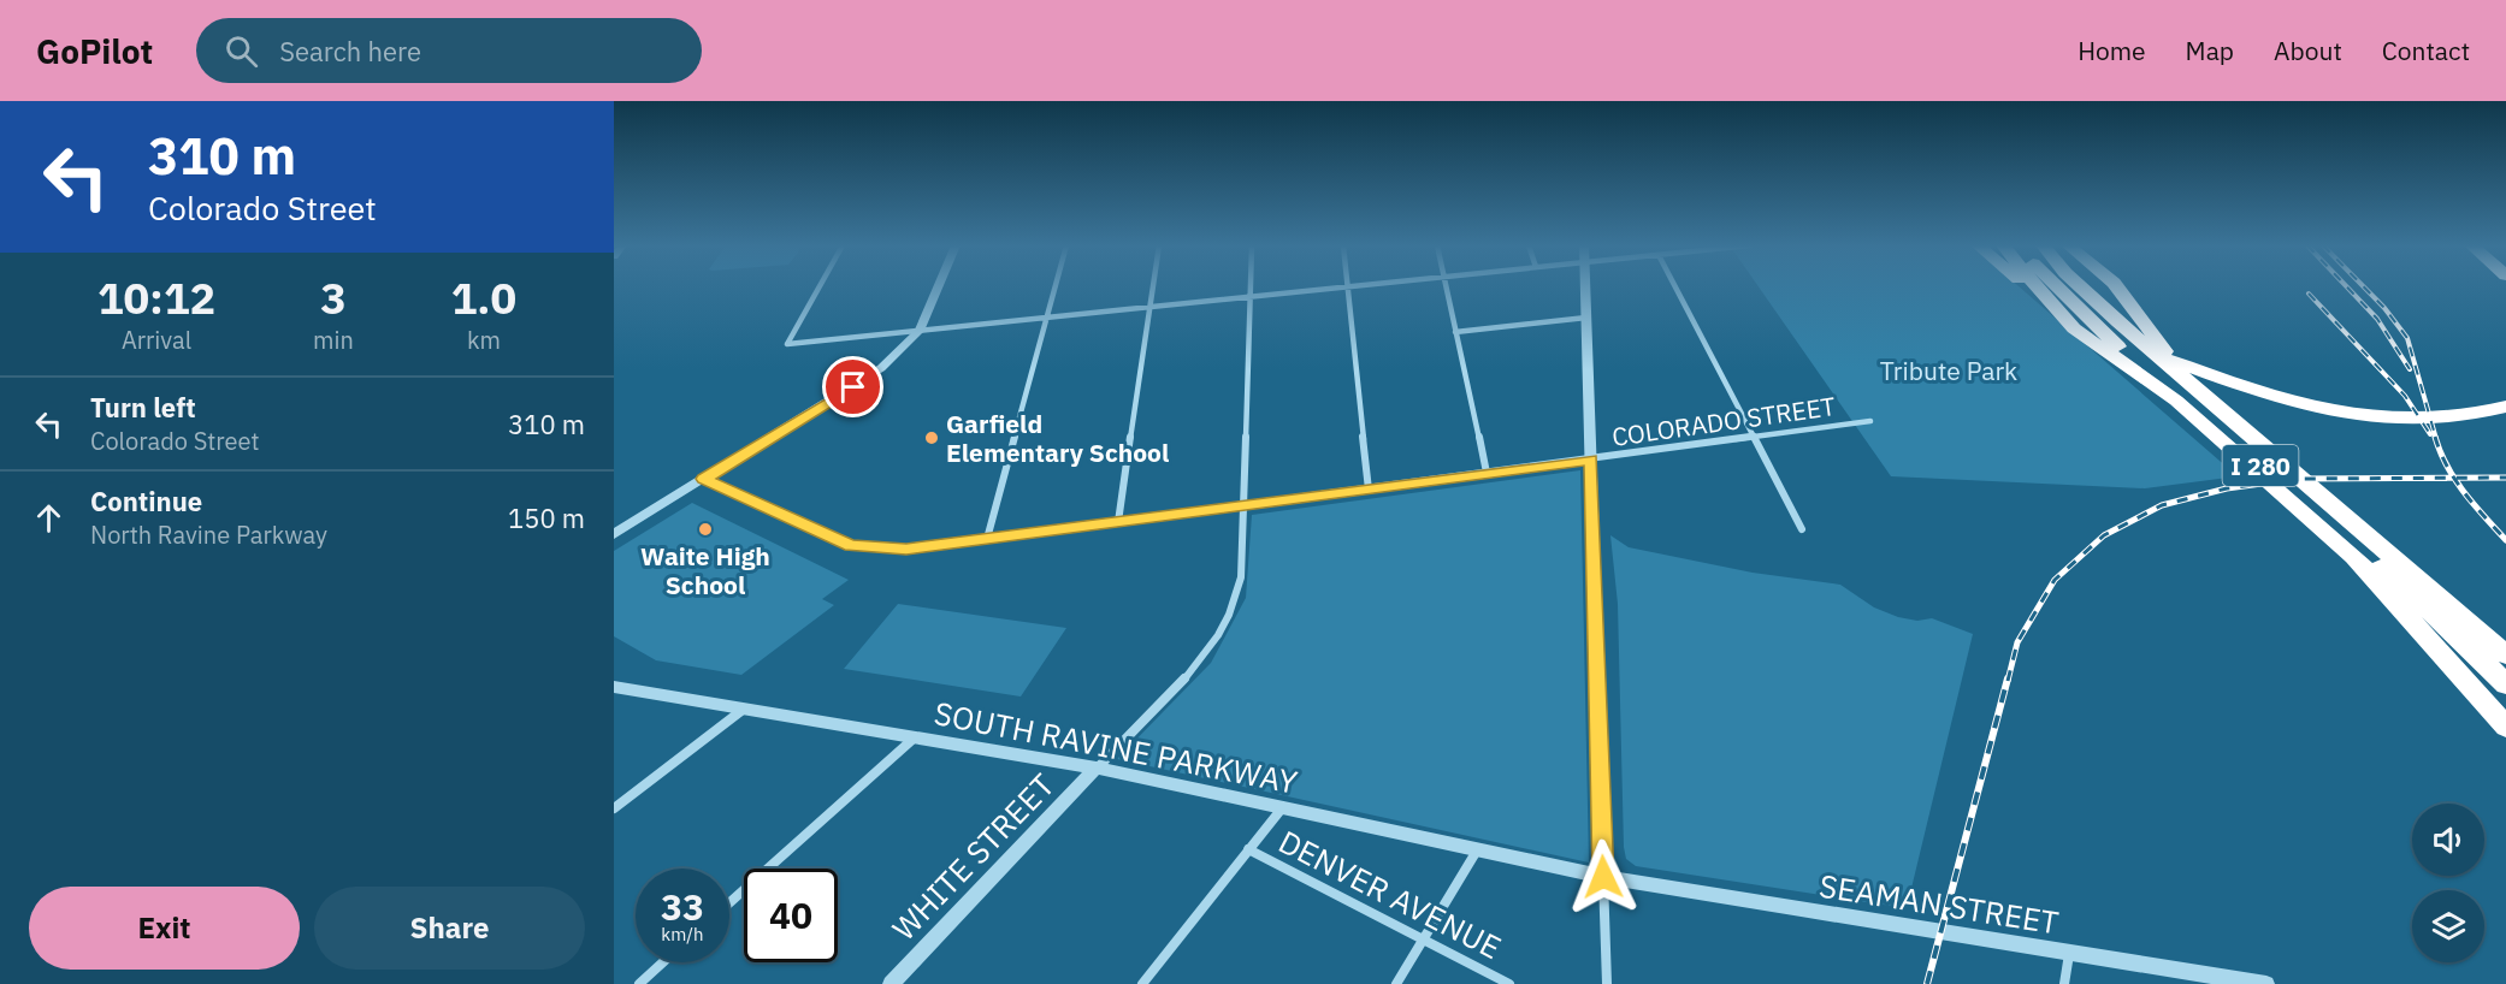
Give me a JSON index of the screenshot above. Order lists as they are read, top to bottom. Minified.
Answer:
{"streets":{"highway":["I 280"],"street":["COLORADO STREET","SOUTH RAVINE PARKWAY","WHITE STREET","DENVER AVENUE","SEAMAN STREET"]},"crossings":[["SOUTH RAVINE PARKWAY","WHITE STREET"],["SOUTH RAVINE PARKWAY","SEAMAN STREET"]],"parks":["Tribute Park"],"places":["Garfield Elementary School","Waite High School"],"page":{"header":"GoPilot","search":"Search here","nav":["Home","Map","About","Contact"],"turn":["310 m","Colorado Street"],"eta":["10:12","Arrival","3","min","1.0","km"],"list":[{"name":"Turn left","note":"Colorado Street","value":"310 m"},{"name":"Continue","note":"North Ravine Parkway","value":"150 m"}],"speed":"33 km/h","limit":"40","buttons":["Exit","Share"]}}
